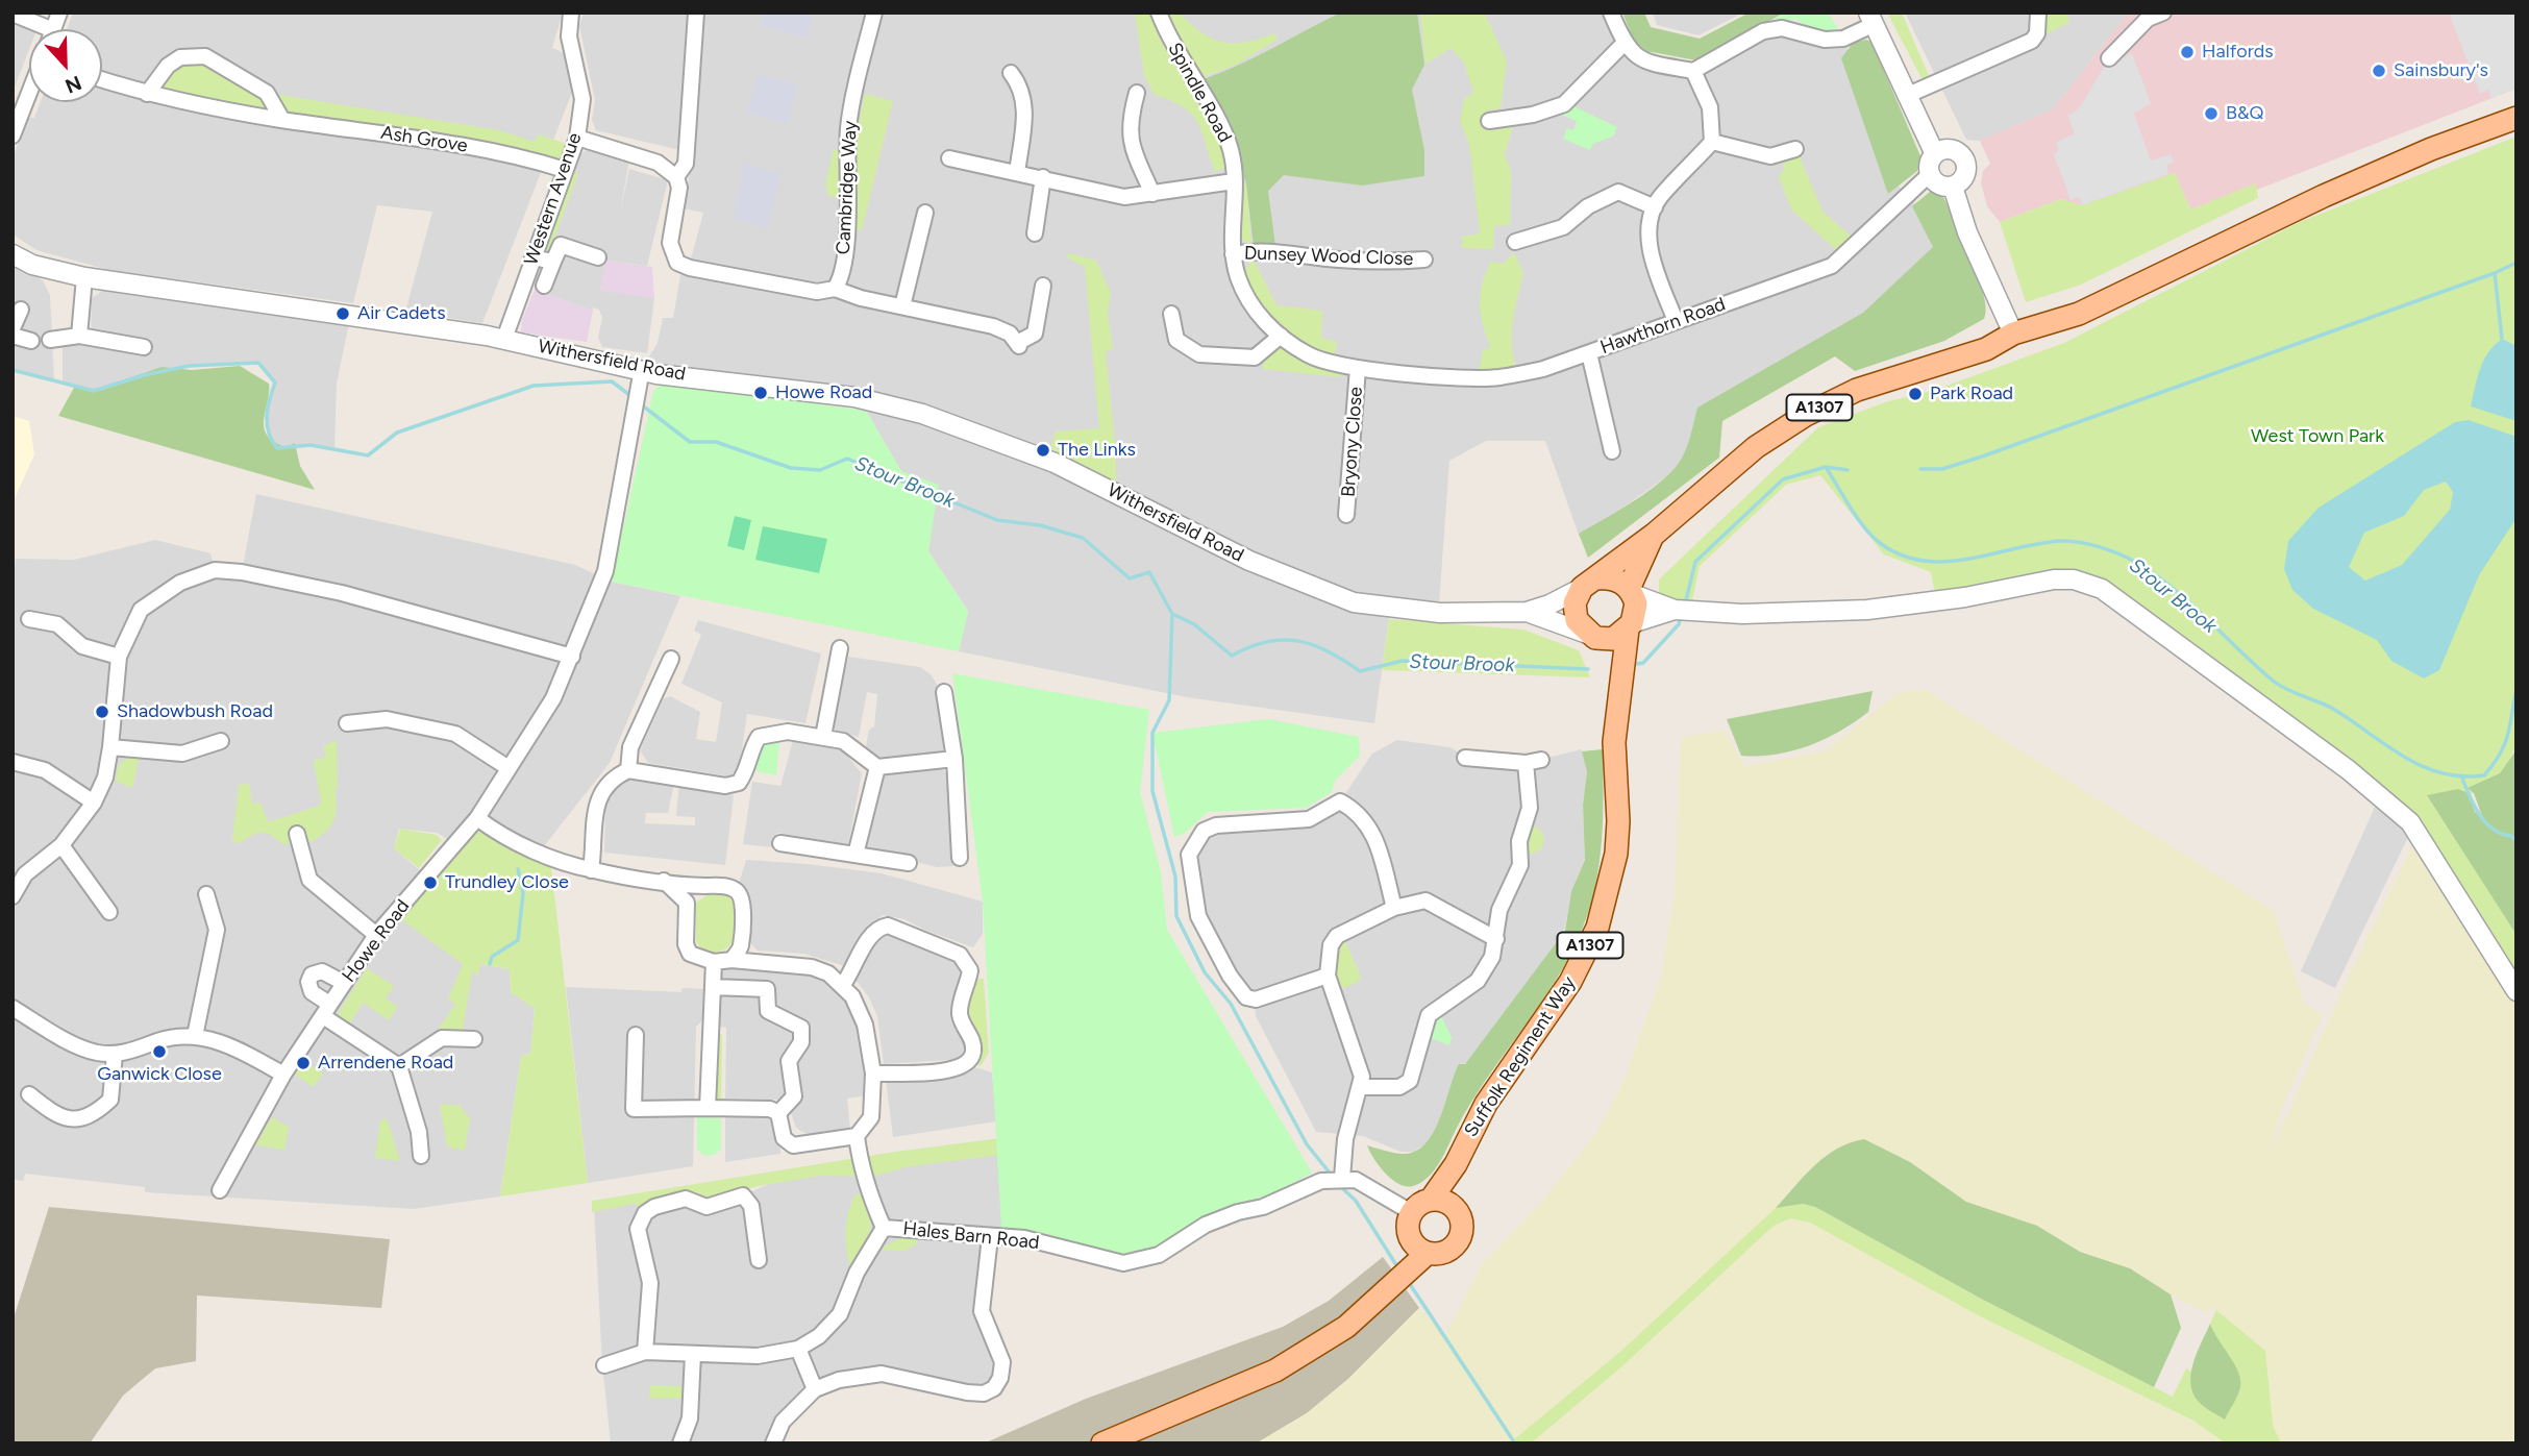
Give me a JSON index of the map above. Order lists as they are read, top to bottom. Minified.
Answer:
{"streets":{"main road":["A1307","Suffolk Regiment Way"],"street":["Spindle Road","Ash Grove","Cambridge Way","Western Avenue","Dunsey Wood Close","Hawthorn Road","Withersfield Road","Bryony Close","Howe Road","Hales Barn Road"]},"crossings":[["Spindle Road","Dunsey Wood Close"],["Spindle Road","Hawthorn Road"],["Spindle Road","Bryony Close"],["Ash Grove","Western Avenue"],["Western Avenue","Withersfield Road"],["Hawthorn Road","Bryony Close"],["Withersfield Road","A1307"],["Withersfield Road","Howe Road"],["Withersfield Road","Suffolk Regiment Way"],["A1307","Suffolk Regiment Way"]],"water":["Stour Brook"],"parks":["West Town Park"],"places":["Halfords","Sainsbury's","B&Q","Air Cadets","Howe Road","Park Road","The Links","Shadowbush Road","Trundley Close","Ganwick Close","Arrendene Road"],"north":"bottom"}
